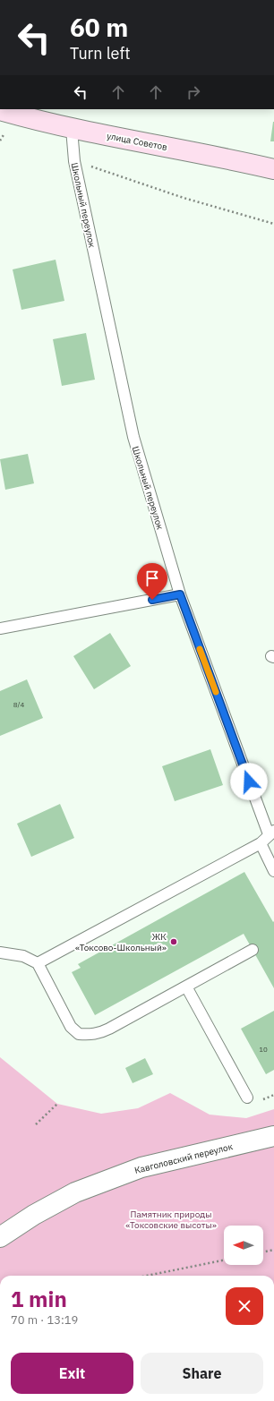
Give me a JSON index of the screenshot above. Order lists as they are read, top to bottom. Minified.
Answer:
{"streets":{"main road":["улица Советов"],"street":["Кавголовский переулок"],"lane":["Школьный переулок"]},"crossings":[["улица Советов","Школьный переулок"]],"parks":["Памятник природы «Токсовские высоты»"],"places":["ЖК «Токсово-Школьный»"],"house_numbers":["8/4","10"],"north":"left","page":{"turn":["60 m","Turn left"],"heading":["1 min","70 m · 13:19"],"buttons":["Exit","Share"]}}
